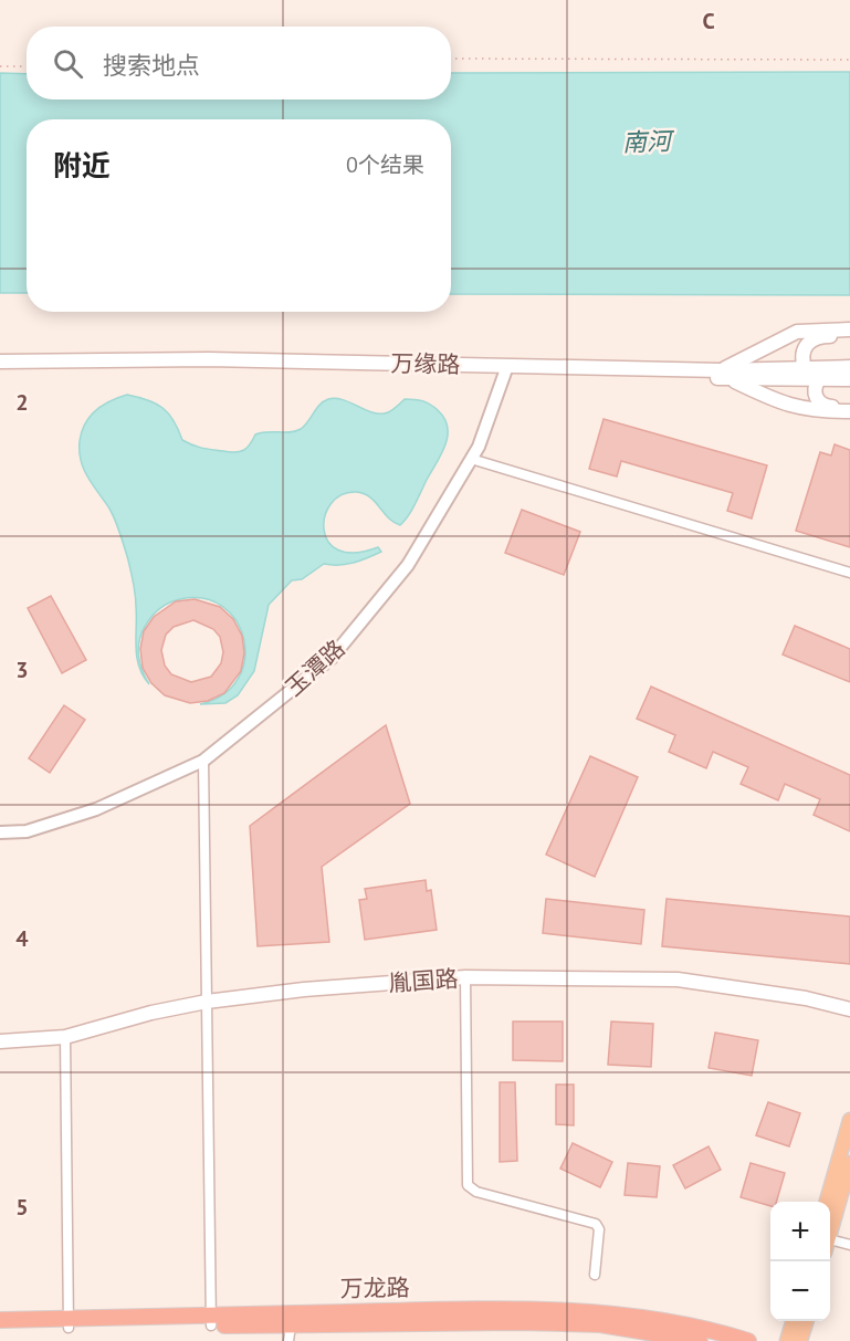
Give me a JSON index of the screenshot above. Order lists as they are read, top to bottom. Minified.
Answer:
{"streets":{"highway":["万龙路"],"main road":["万缘路","胤国路"],"street":["玉潭路"]},"crossings":[["万缘路","玉潭路"]],"water":["南河"],"page":{"search":"搜索地点","heading":["附近","0个结果"],"map_buttons":["+","−"]},"grid":{"columns":["C"],"rows":["2","3","4","5"]}}
